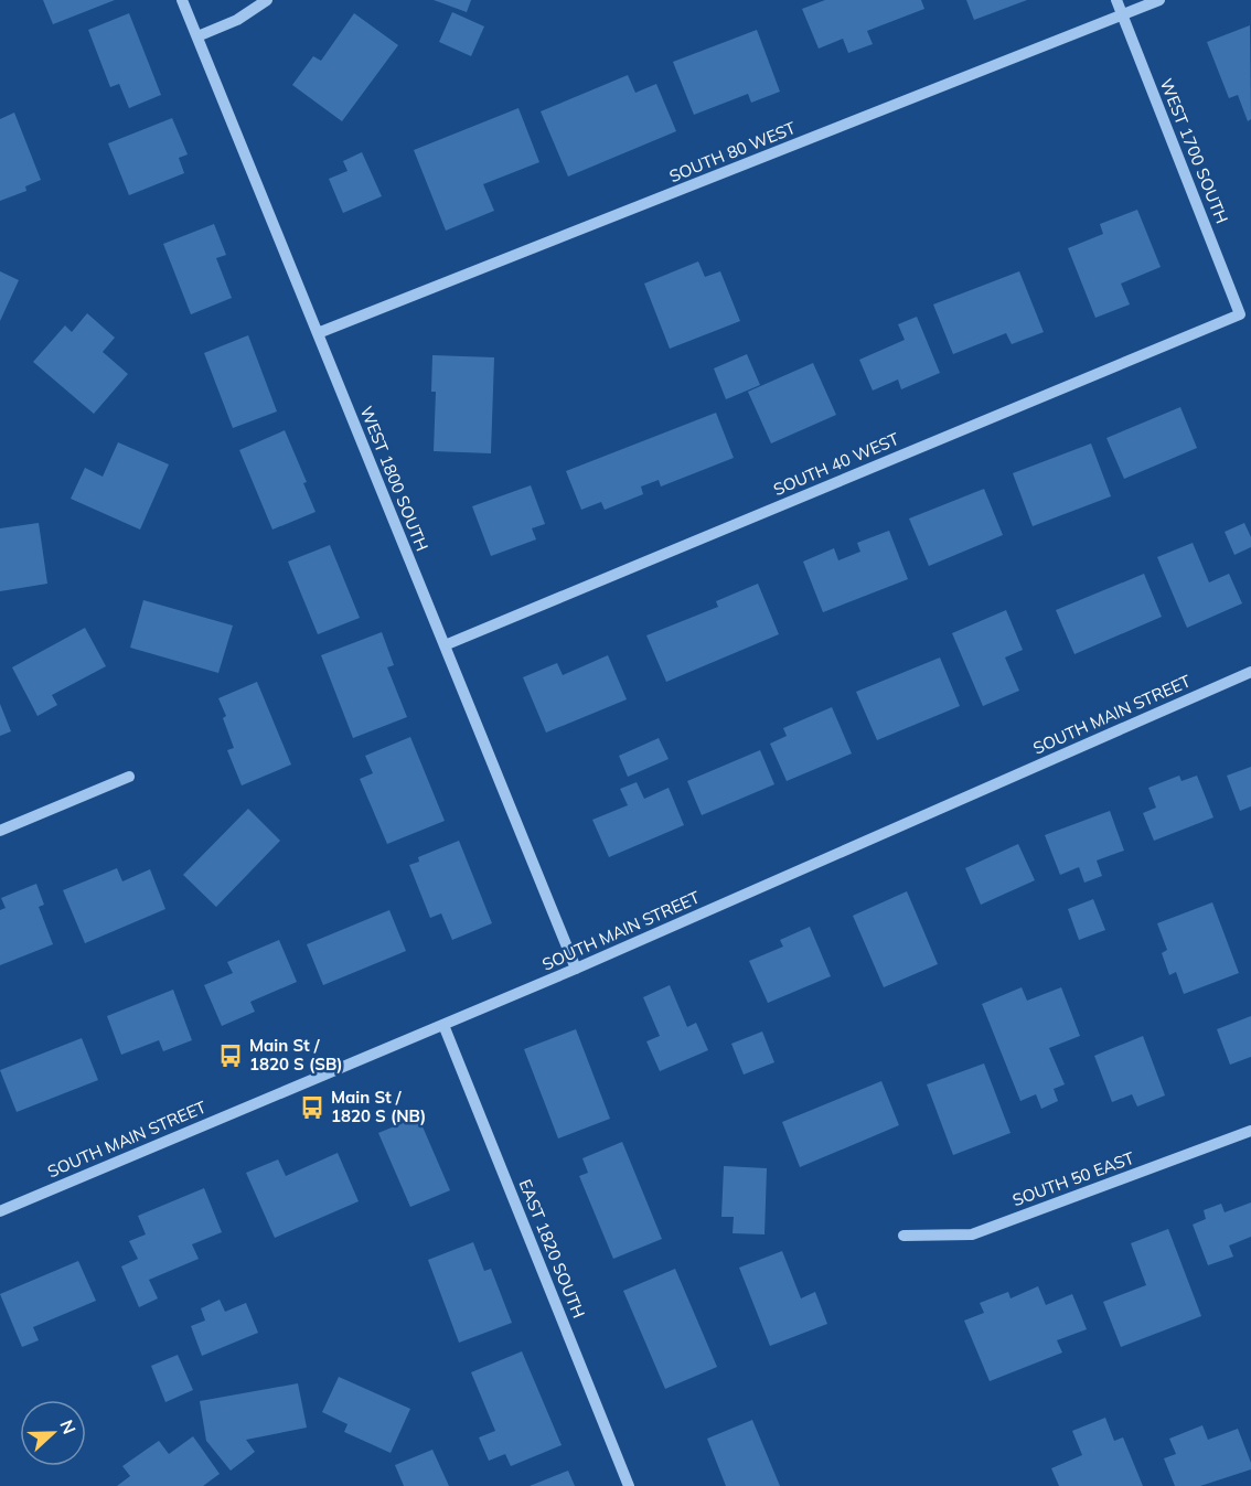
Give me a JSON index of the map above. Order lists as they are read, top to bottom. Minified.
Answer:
{"streets":{"street":["WEST 1700 SOUTH","SOUTH 80 WEST","SOUTH 40 WEST","WEST 1800 SOUTH","SOUTH MAIN STREET","SOUTH 50 EAST","EAST 1820 SOUTH"]},"crossings":[["WEST 1700 SOUTH","SOUTH 80 WEST"],["WEST 1700 SOUTH","SOUTH 40 WEST"],["SOUTH 80 WEST","WEST 1800 SOUTH"],["SOUTH 40 WEST","WEST 1800 SOUTH"],["WEST 1800 SOUTH","SOUTH MAIN STREET"],["SOUTH MAIN STREET","EAST 1820 SOUTH"]],"places":{"bus stop":["Main St / 1820 S (SB)","Main St / 1820 S (NB)"]},"north":"right"}
